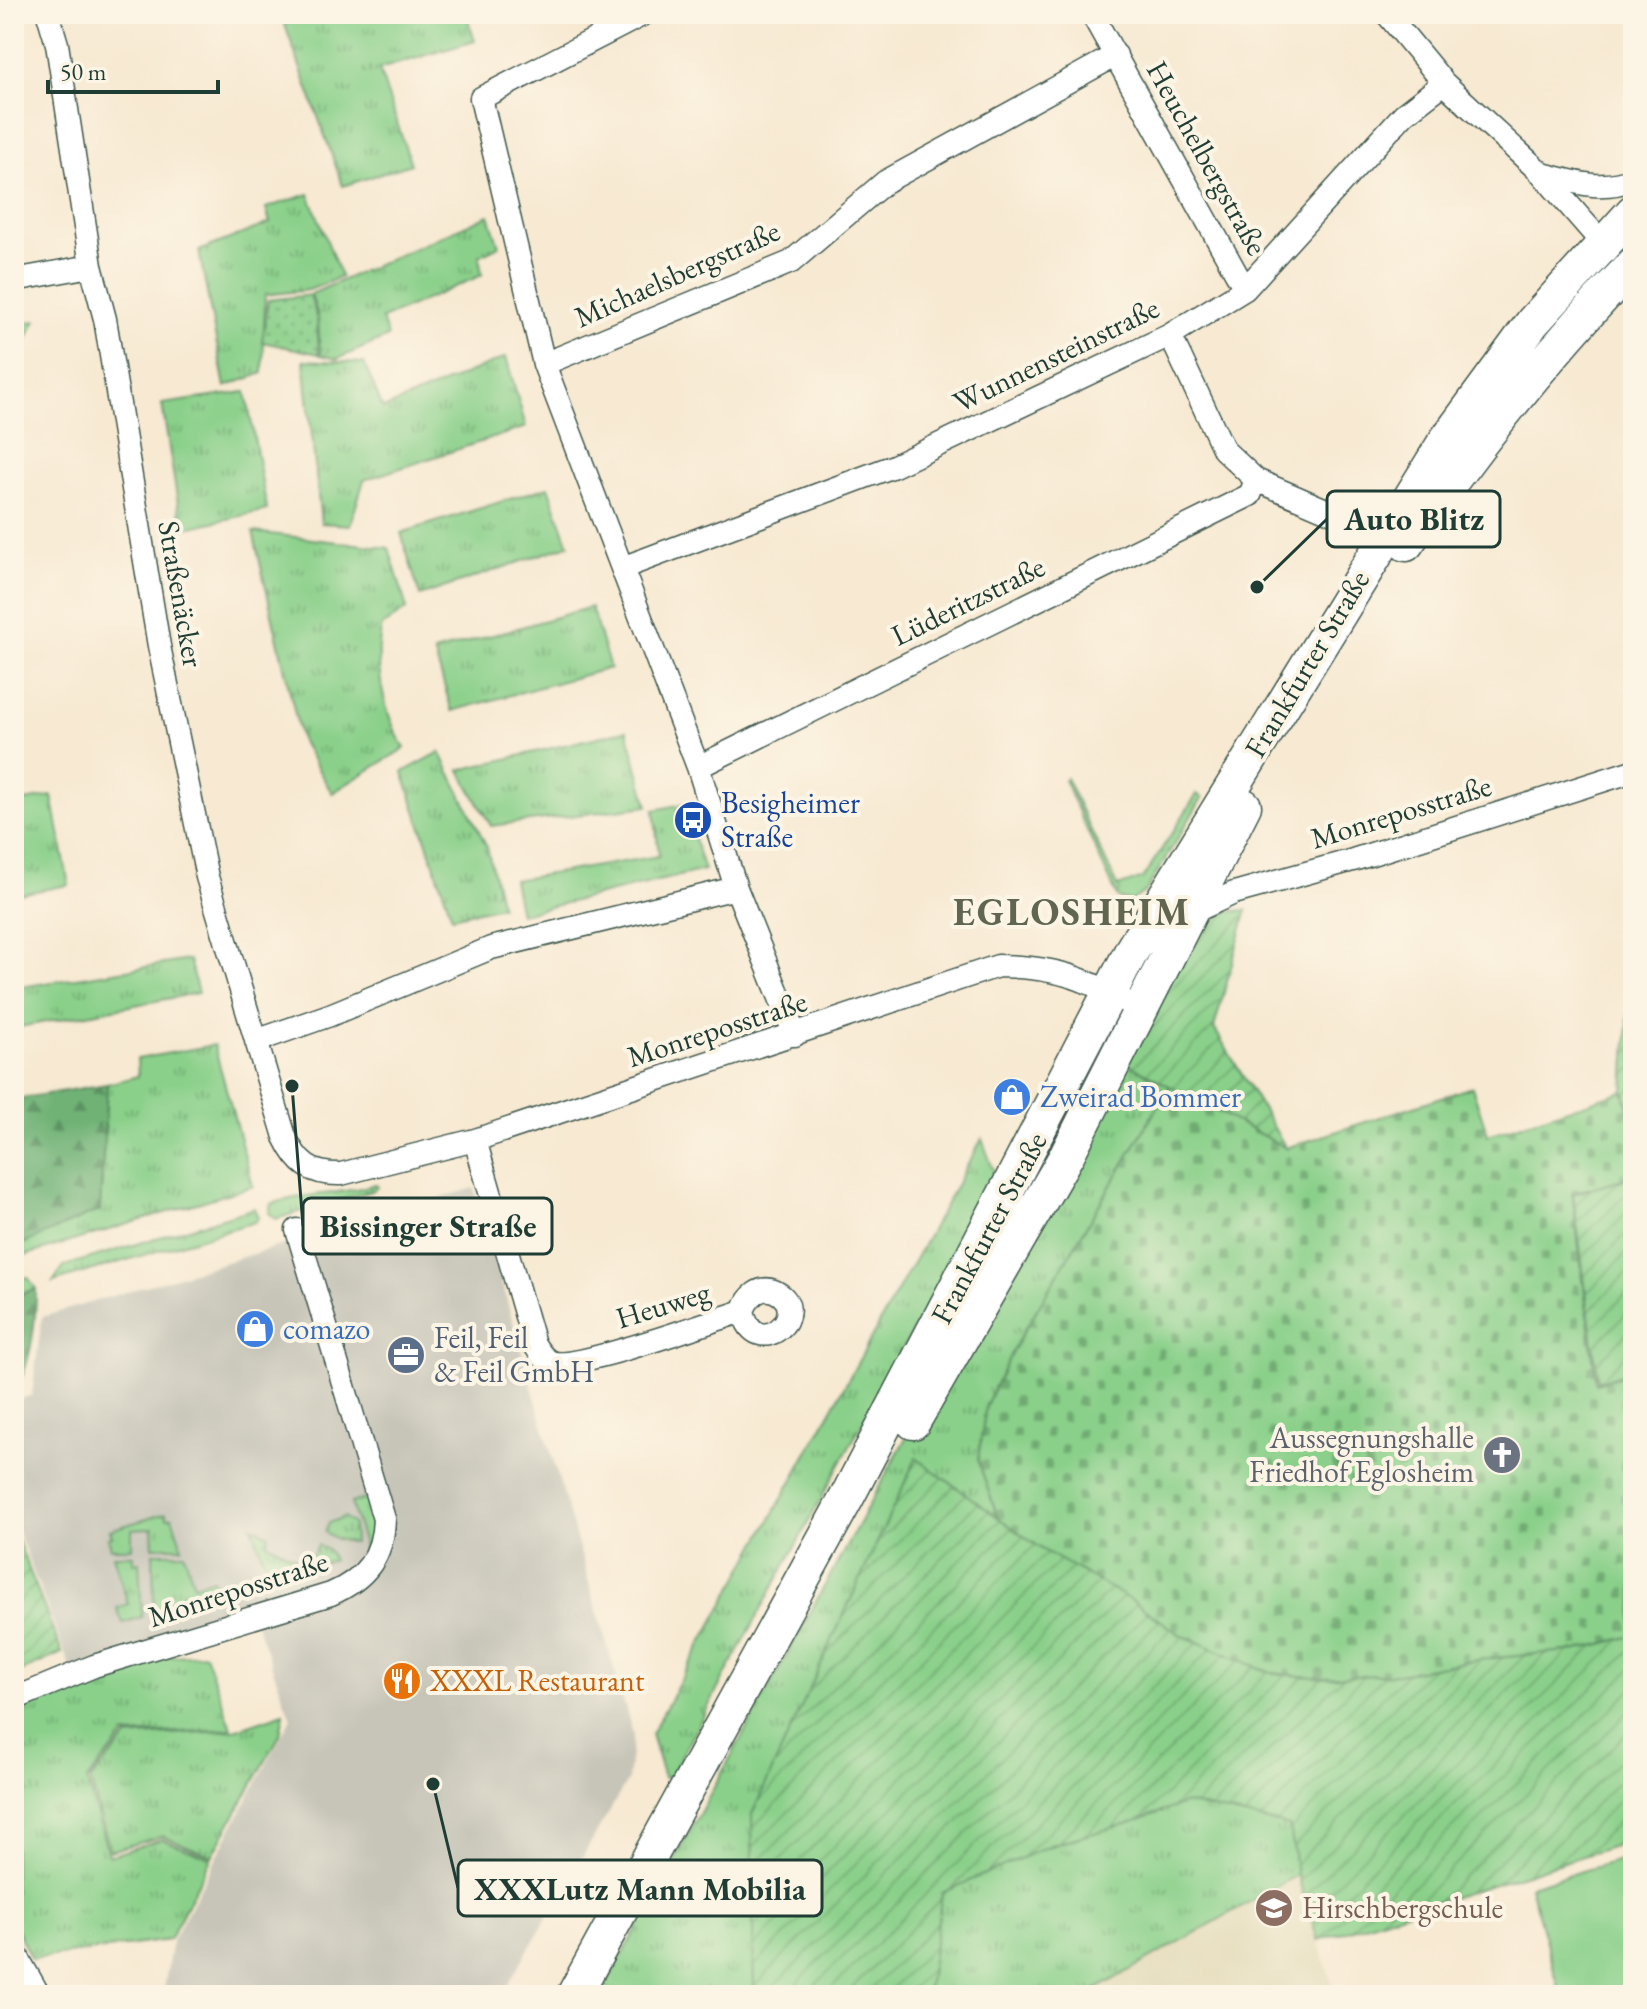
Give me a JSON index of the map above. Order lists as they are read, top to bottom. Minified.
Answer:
{"streets":{"main road":["Frankfurter Straße"],"street":["Heuchelbergstraße","Michaelsbergstraße","Wunnensteinstraße","Straßenäcker","Lüderitzstraße","Monreposstraße","Heuweg"]},"crossings":[["Heuchelbergstraße","Michaelsbergstraße"],["Heuchelbergstraße","Wunnensteinstraße"],["Straßenäcker","Monreposstraße"],["Frankfurter Straße","Monreposstraße"],["Monreposstraße","Heuweg"]],"districts":["EGLOSHEIM"],"places":{"other":["Auto Blitz","Bissinger Straße","XXXLutz Mann Mobilia"],"bus stop":["Besigheimer Straße"],"shop":["Zweirad Bommer","comazo"],"office":["Feil, Feil & Feil GmbH"],"church":["Aussegnungshalle Friedhof Eglosheim"],"restaurant":["XXXL Restaurant"],"school or university":["Hirschbergschule"]},"scale_bar":"50 m"}
